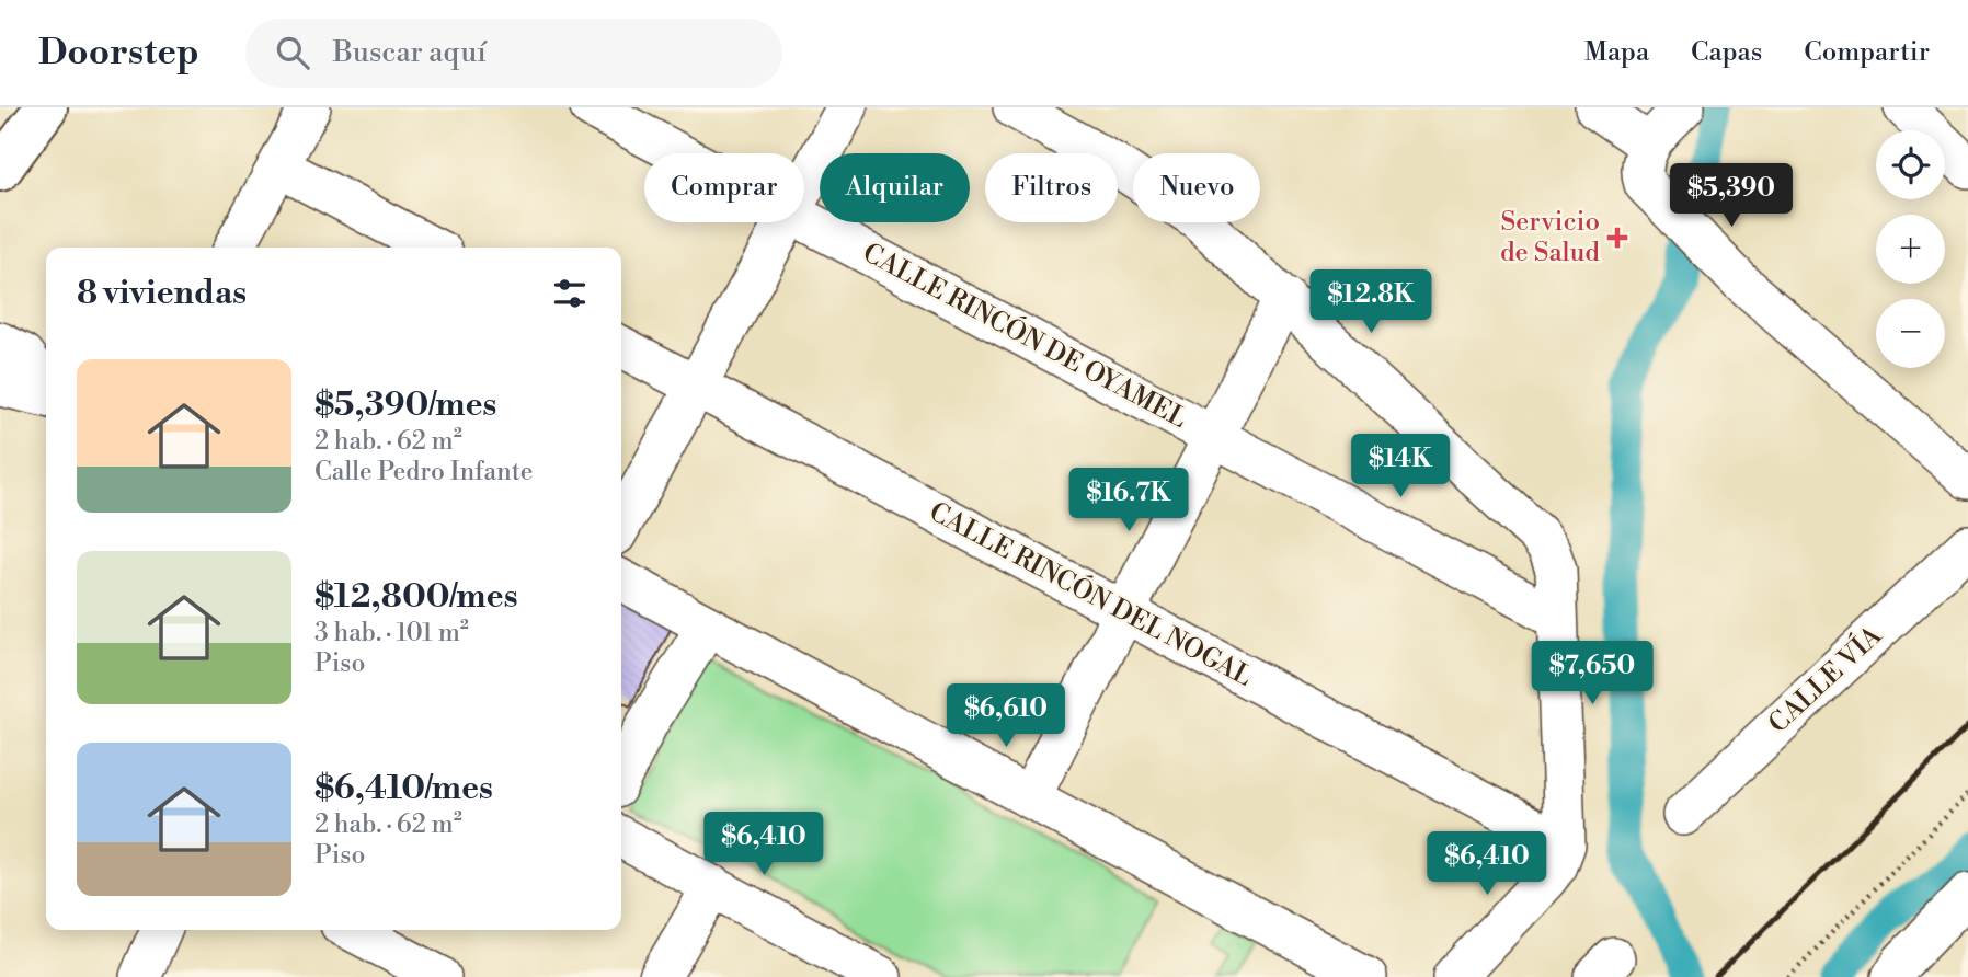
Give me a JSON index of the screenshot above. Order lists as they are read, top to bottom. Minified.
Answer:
{"streets":{"street":["CALLE RINCÓN DE OYAMEL","CALLE RINCÓN DEL NOGAL","CALLE VÍA"]},"places":{"health":["Servicio de Salud"]},"page":{"header":"Doorstep","search":"Buscar aquí","nav":["Mapa","Capas","Compartir"],"map_buttons":["+","−"],"chip":["Comprar","Alquilar","Filtros","Nuevo"],"price":["$5,390","$12.8K","$14K","$16.7K","$7,650","$6,610","$6,410","$6,410"],"heading":"8 viviendas","list":[{"name":"$5,390/mes","note":"2 hab. · 62 m² · Calle Pedro Infante"},{"name":"$12,800/mes","note":"3 hab. · 101 m² · Piso"},{"name":"$6,410/mes","note":"2 hab. · 62 m² · Piso"}]}}
